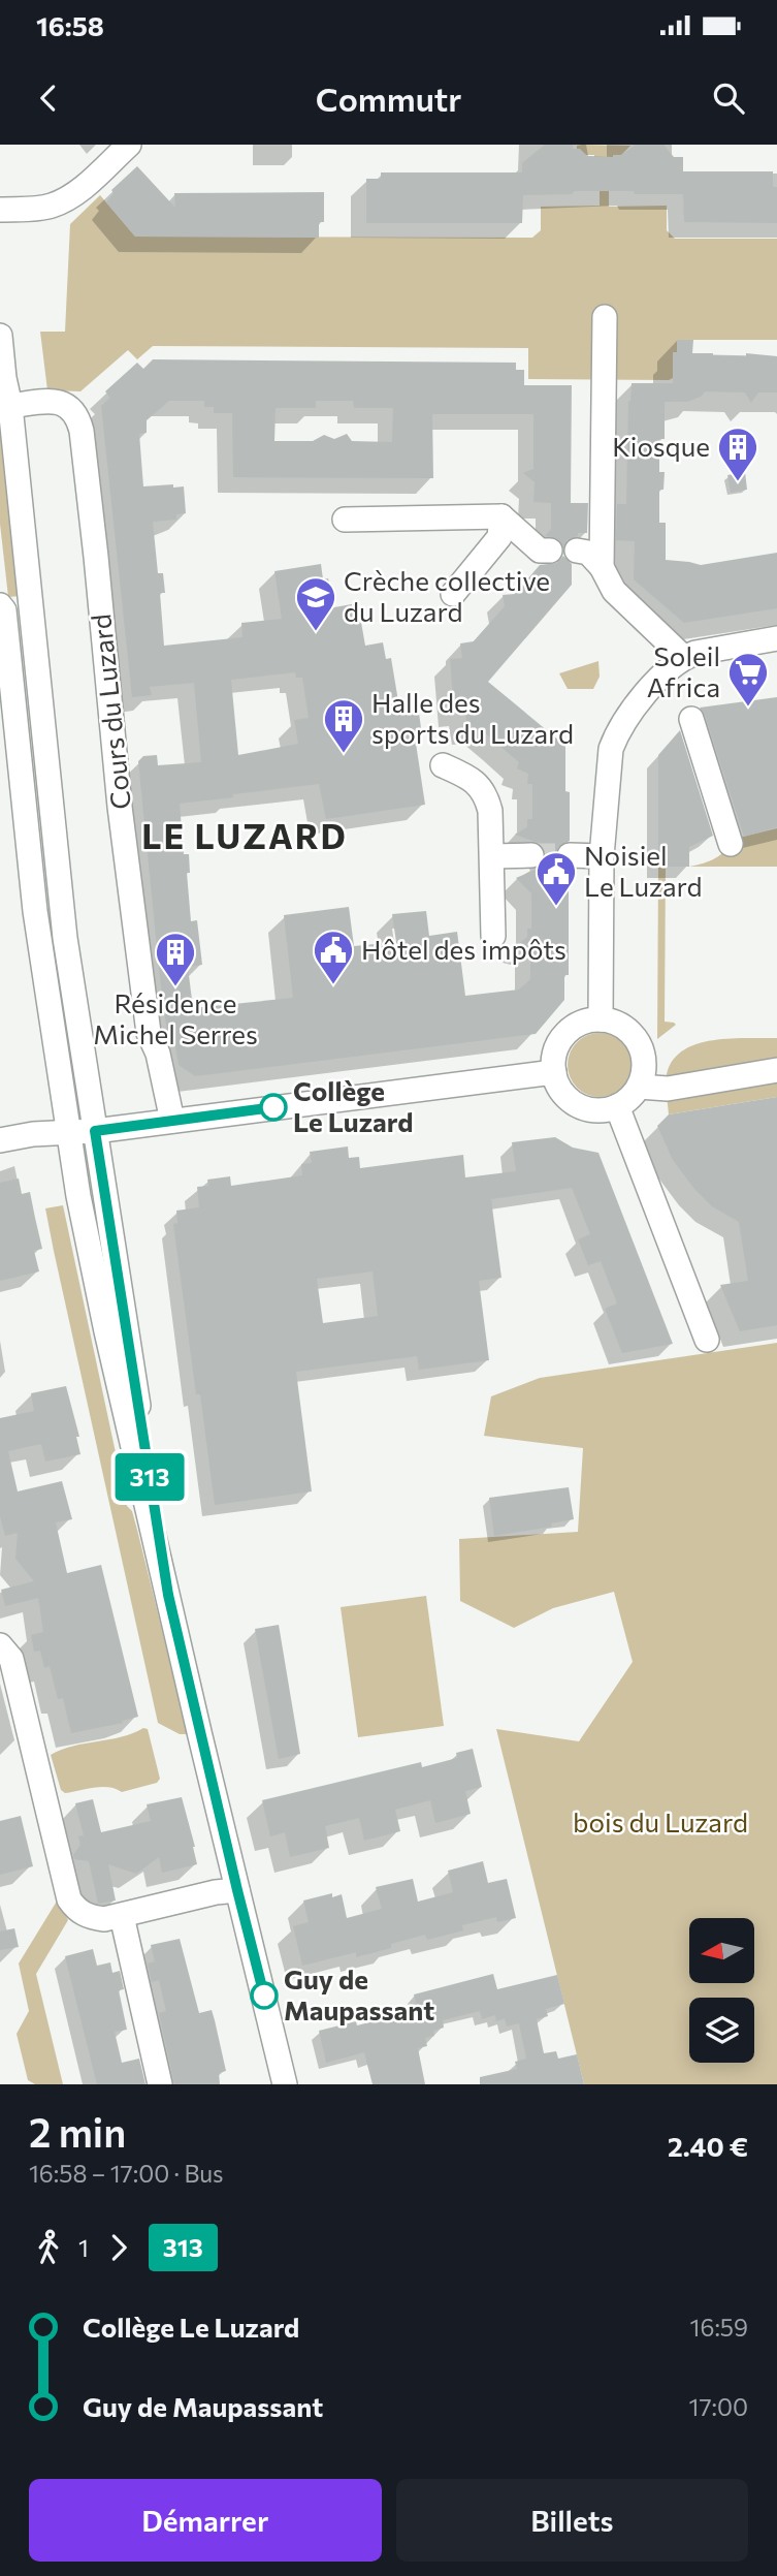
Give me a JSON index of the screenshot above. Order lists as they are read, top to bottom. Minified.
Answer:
{"streets":{"street":["Cours du Luzard"]},"districts":["LE LUZARD"],"parks":["bois du Luzard"],"places":{"building":["Kiosque","Halle des sports du Luzard","Résidence Michel Serres"],"school or university":["Crèche collective du Luzard"],"supermarket":["Soleil Africa"],"public building":["Noisiel Le Luzard","Hôtel des impôts"],"other":["Collège Le Luzard","Guy de Maupassant"]},"lines":["bus line 313"],"north":"left","page":{"status":"16:58","header":"Commutr","on_map":"313","heading":["2 min","16:58 – 17:00 · Bus","2.40 €"],"legs":["1","313"],"list":[{"name":"Collège Le Luzard","value":"16:59"},{"name":"Guy de Maupassant","value":"17:00"}],"buttons":["Démarrer","Billets"]}}
